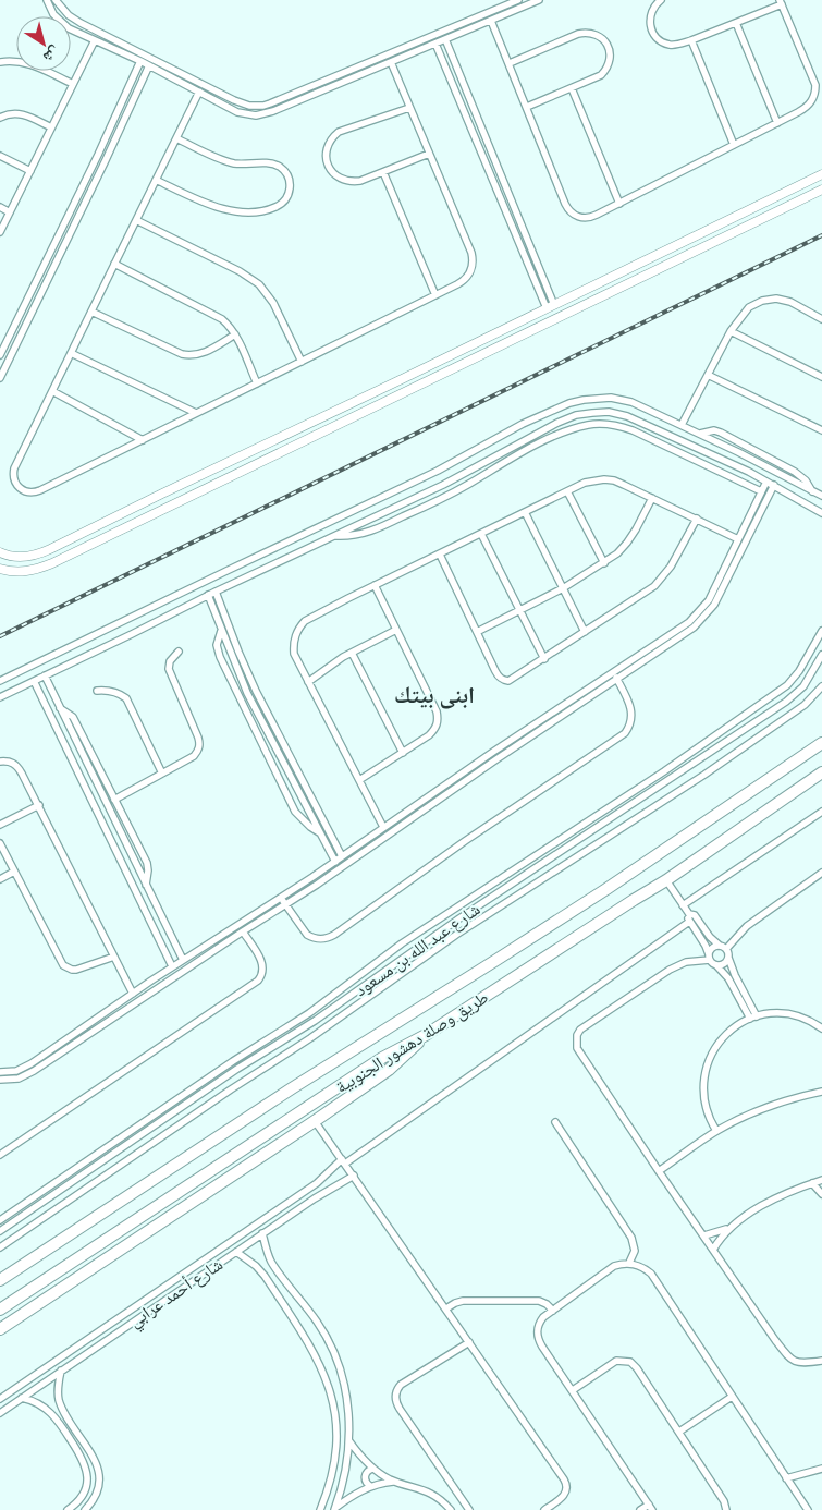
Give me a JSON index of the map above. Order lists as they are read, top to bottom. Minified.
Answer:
{"streets":{"highway":["طريق وصلة دهشور الجنوبية"],"street":["شارع عبد الله بن مسعود","شارع أحمد عرابي"]},"districts":["ابنى بيتك"],"north":"bottom right"}
